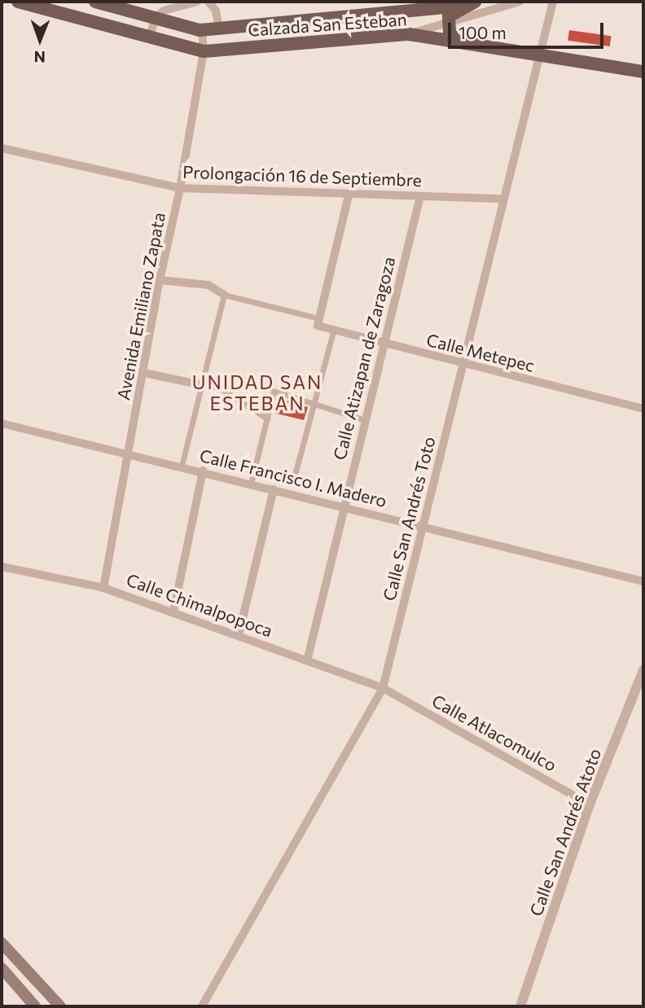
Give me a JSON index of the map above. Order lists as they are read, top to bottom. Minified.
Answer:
{"streets":{"main road":["Calzada San Esteban"],"street":["Prolongación 16 de Septiembre","Avenida Emiliano Zapata","Calle Metepec","Calle Atizapan de Zaragoza","Calle Francisco I. Madero","Calle San Andrés Toto","Calle Chimalpopoca","Calle Atlacomulco","Calle San Andrés Atoto"]},"crossings":[["Calzada San Esteban","Avenida Emiliano Zapata"],["Calzada San Esteban","Calle San Andrés Toto"],["Prolongación 16 de Septiembre","Avenida Emiliano Zapata"],["Prolongación 16 de Septiembre","Calle Atizapan de Zaragoza"],["Prolongación 16 de Septiembre","Calle San Andrés Toto"],["Avenida Emiliano Zapata","Calle Metepec"],["Avenida Emiliano Zapata","Calle Francisco I. Madero"],["Avenida Emiliano Zapata","Calle Chimalpopoca"],["Calle Metepec","Calle Atizapan de Zaragoza"],["Calle Metepec","Calle San Andrés Toto"],["Calle Atizapan de Zaragoza","Calle Francisco I. Madero"],["Calle Atizapan de Zaragoza","Calle Chimalpopoca"],["Calle Francisco I. Madero","Calle San Andrés Toto"],["Calle San Andrés Toto","Calle Chimalpopoca"],["Calle San Andrés Toto","Calle Atlacomulco"],["Calle Chimalpopoca","Calle Atlacomulco"],["Calle Atlacomulco","Calle San Andrés Atoto"]],"districts":["UNIDAD SAN ESTEBAN"],"scale_bar":"100 m","north":"bottom"}
